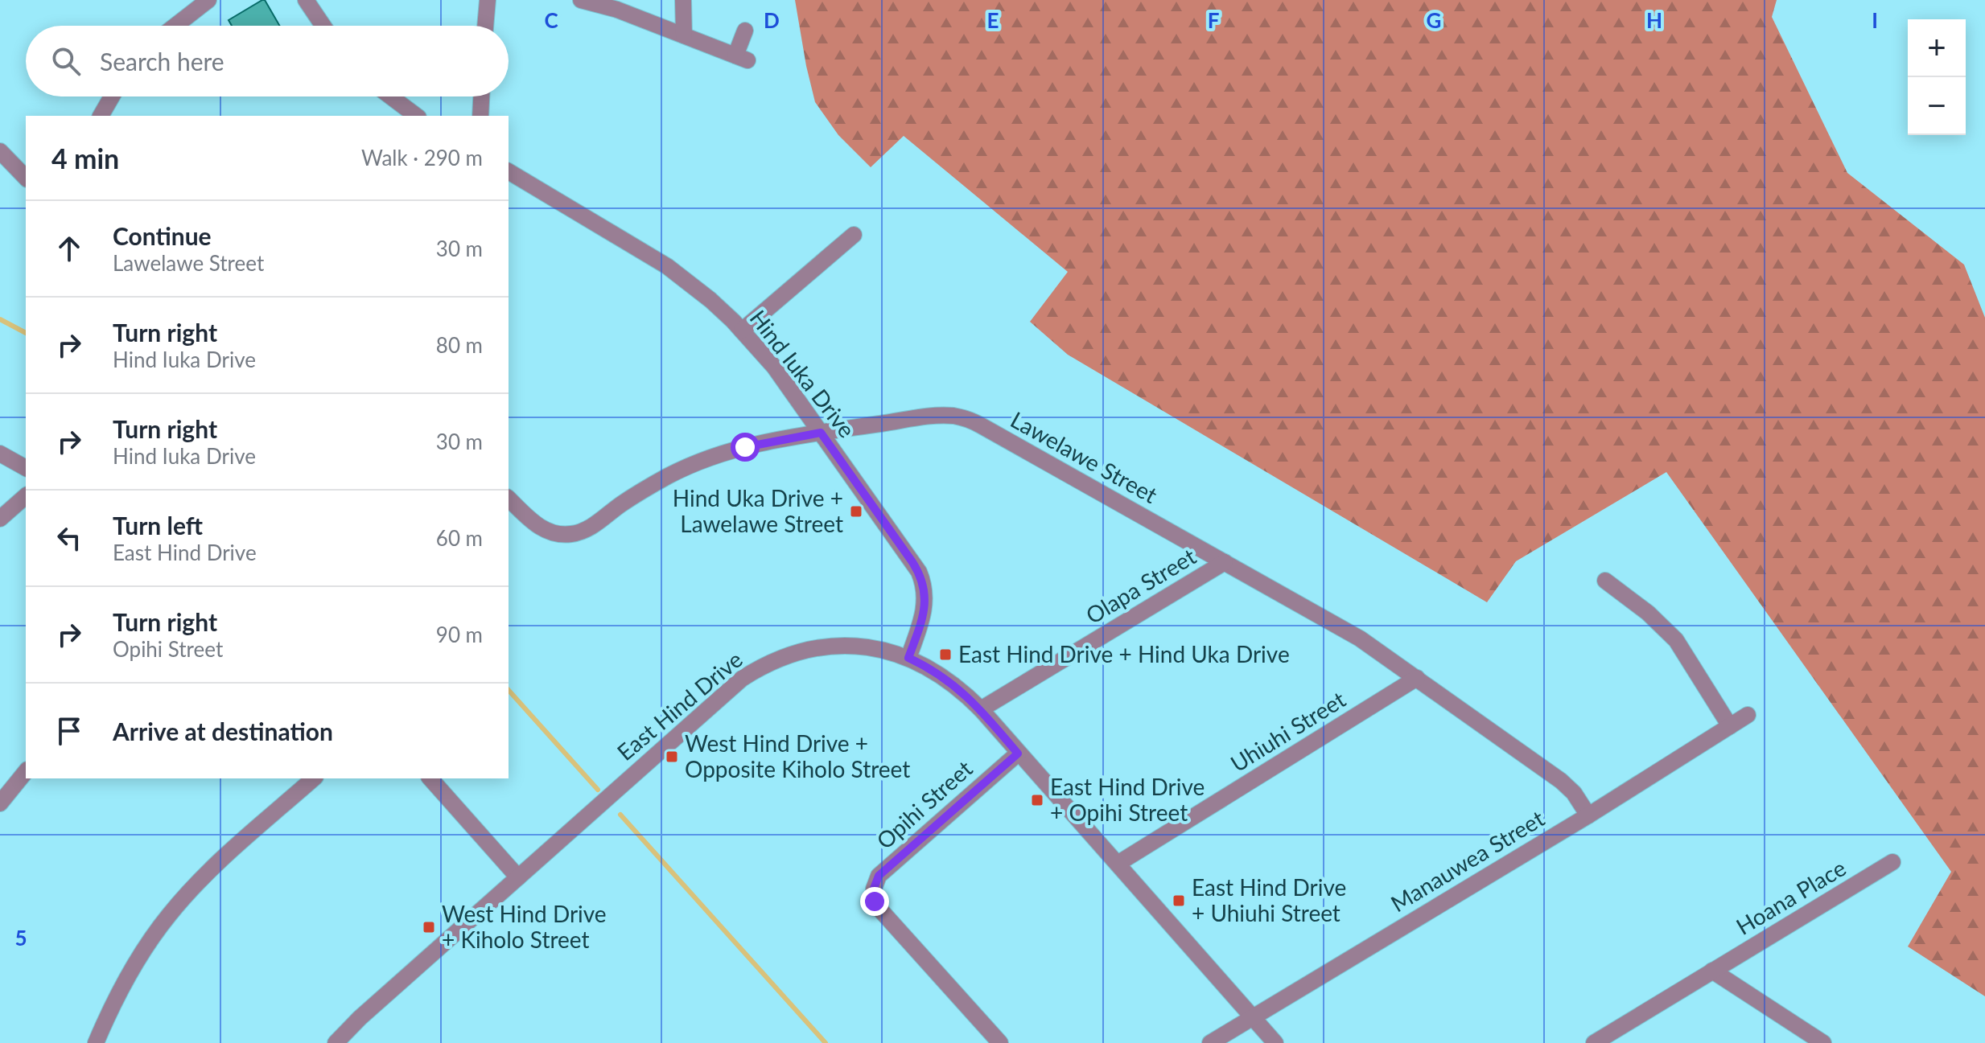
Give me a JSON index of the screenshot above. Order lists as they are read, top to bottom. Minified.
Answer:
{"streets":{"street":["Hind Iuka Drive","Lawelawe Street","Olapa Street","East Hind Drive","Uhiuhi Street","Opihi Street","Manauwea Street","Hoana Place"]},"crossings":[["Hind Iuka Drive","Lawelawe Street"],["Hind Iuka Drive","East Hind Drive"],["Lawelawe Street","Olapa Street"],["Lawelawe Street","Uhiuhi Street"],["Lawelawe Street","Manauwea Street"],["Olapa Street","East Hind Drive"],["East Hind Drive","Uhiuhi Street"],["East Hind Drive","Opihi Street"],["East Hind Drive","Manauwea Street"]],"places":{"transit":["Hind Uka Drive + Lawelawe Street","East Hind Drive + Hind Uka Drive","West Hind Drive + Opposite Kiholo Street","East Hind Drive + Opihi Street","East Hind Drive + Uhiuhi Street","West Hind Drive + Kiholo Street"]},"page":{"map_buttons":["+","−"],"search":"Search here","heading":["4 min","Walk · 290 m"],"list":[["Continue","Lawelawe Street","30 m"],["Turn right","Hind Iuka Drive","80 m"],["Turn right","Hind Iuka Drive","30 m"],["Turn left","East Hind Drive","60 m"],["Turn right","Opihi Street","90 m"],"Arrive at destination"]},"grid":{"columns":["C","D","E","F","G","H","I"],"rows":["5"]}}
